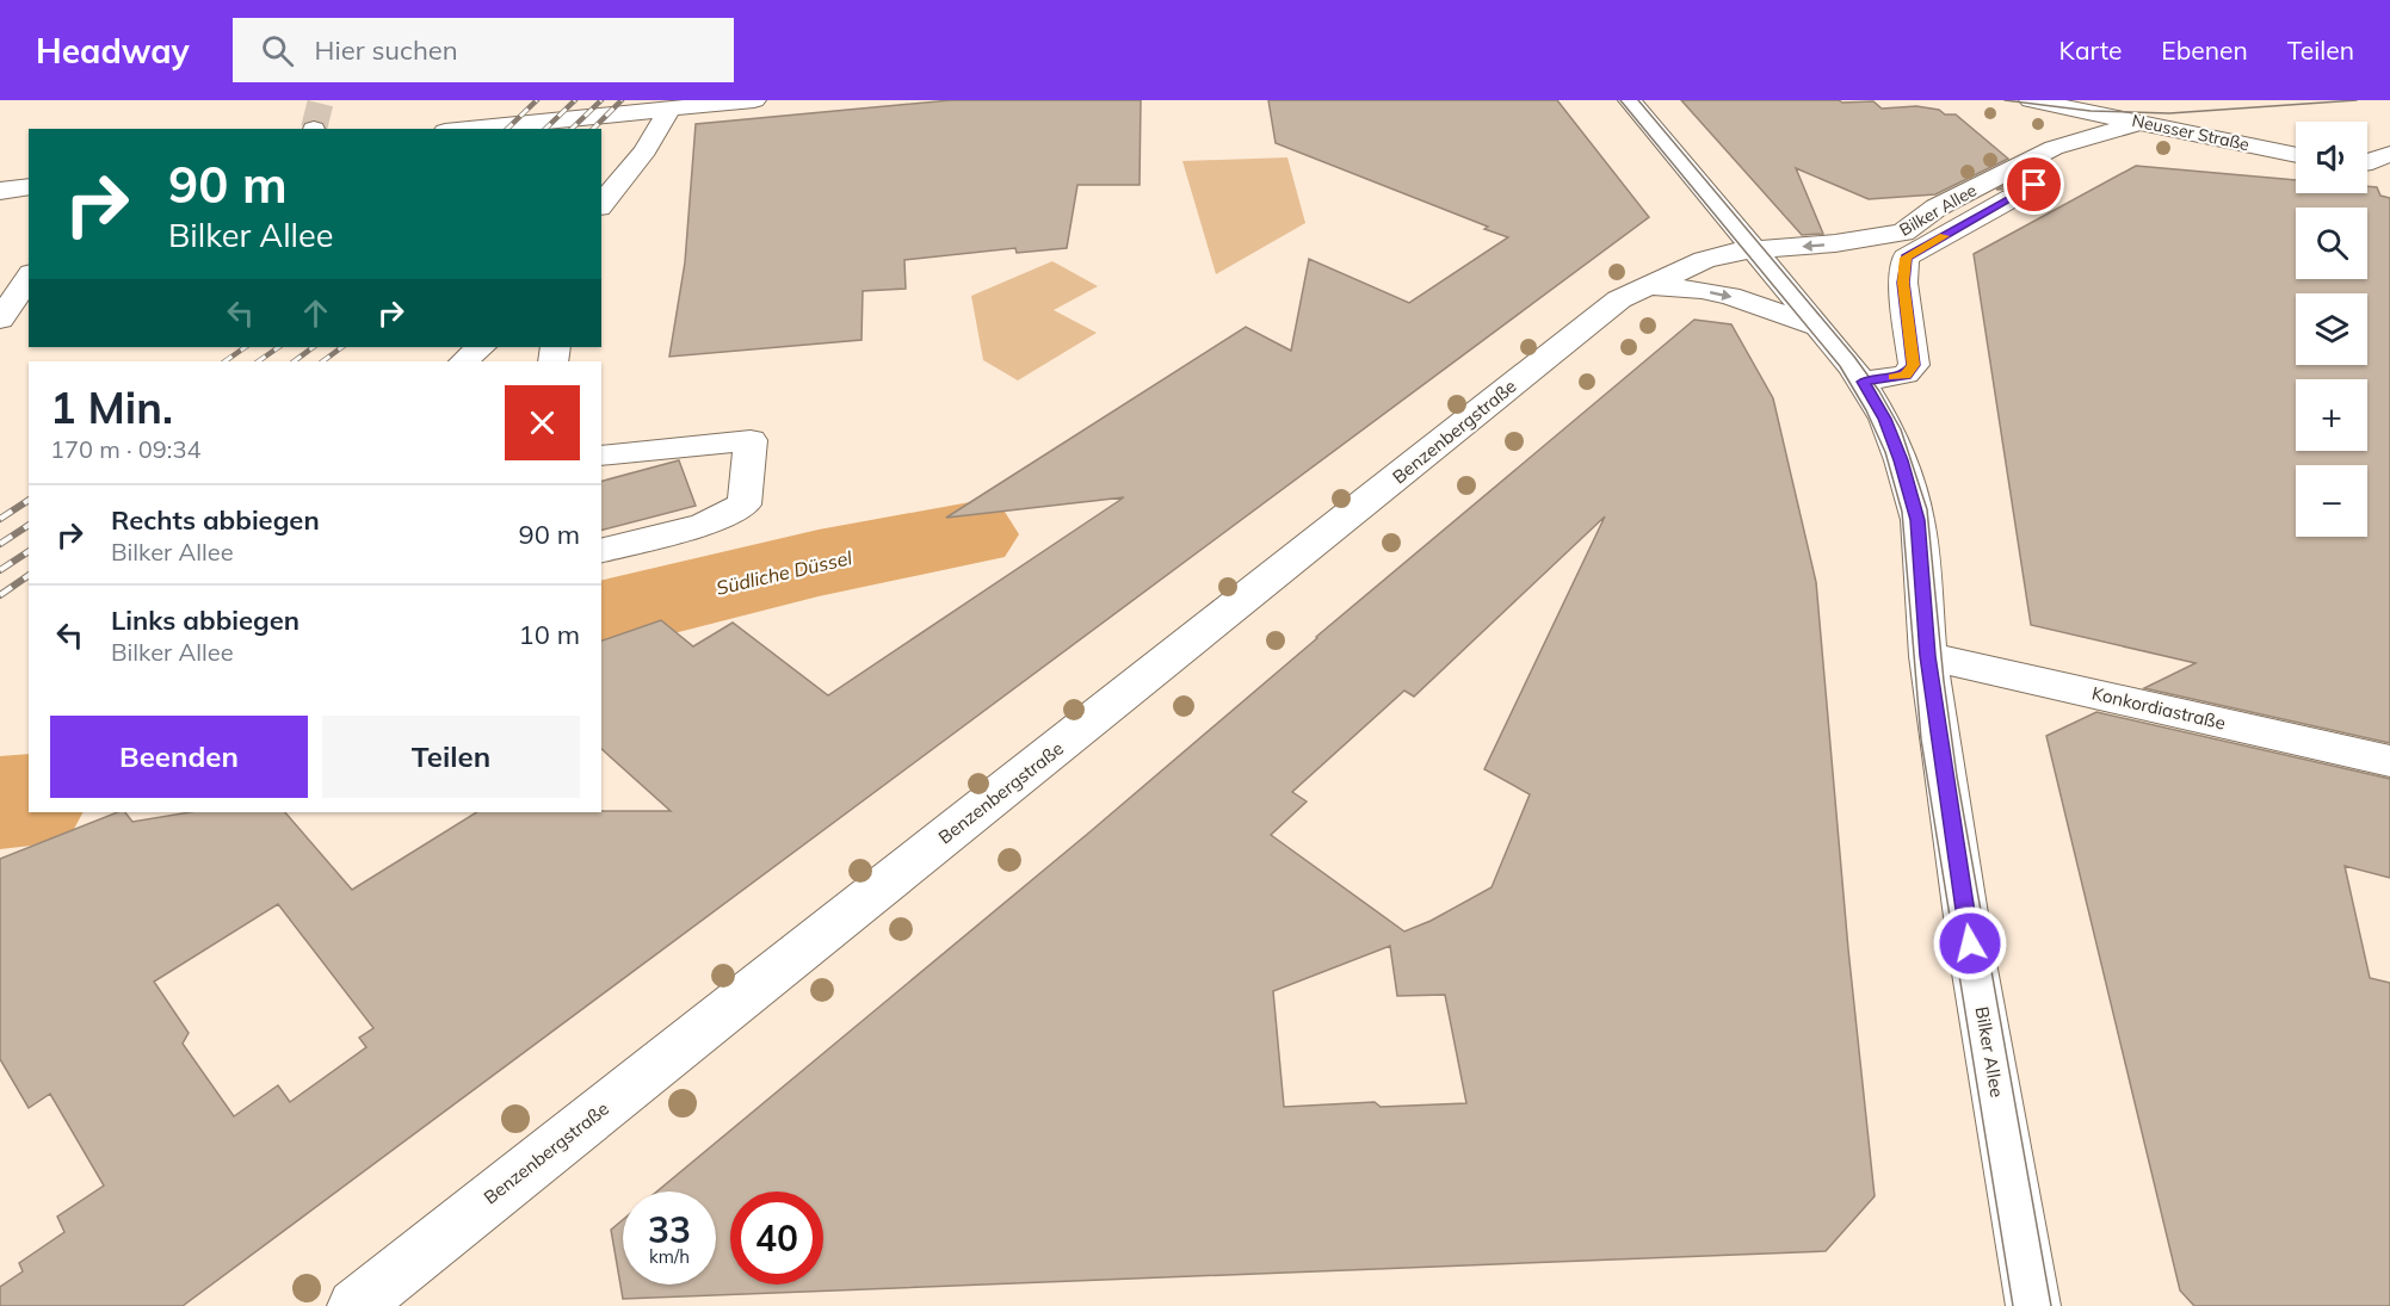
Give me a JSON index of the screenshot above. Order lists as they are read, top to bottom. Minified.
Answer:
{"streets":{"street":["Neusser Straße","Bilker Allee","Benzenbergstraße","Konkordiastraße"]},"crossings":[["Neusser Straße","Bilker Allee"],["Bilker Allee","Benzenbergstraße"],["Bilker Allee","Konkordiastraße"]],"water":["Südliche Düssel"],"page":{"header":"Headway","search":"Hier suchen","nav":["Karte","Ebenen","Teilen"],"map_buttons":["+","−"],"turn":["90 m","Bilker Allee"],"heading":["1 Min.","170 m · 09:34"],"list":[{"name":"Rechts abbiegen","note":"Bilker Allee","value":"90 m"},{"name":"Links abbiegen","note":"Bilker Allee","value":"10 m"}],"buttons":["Beenden","Teilen"],"speed":"33 km/h","limit":"40"}}
